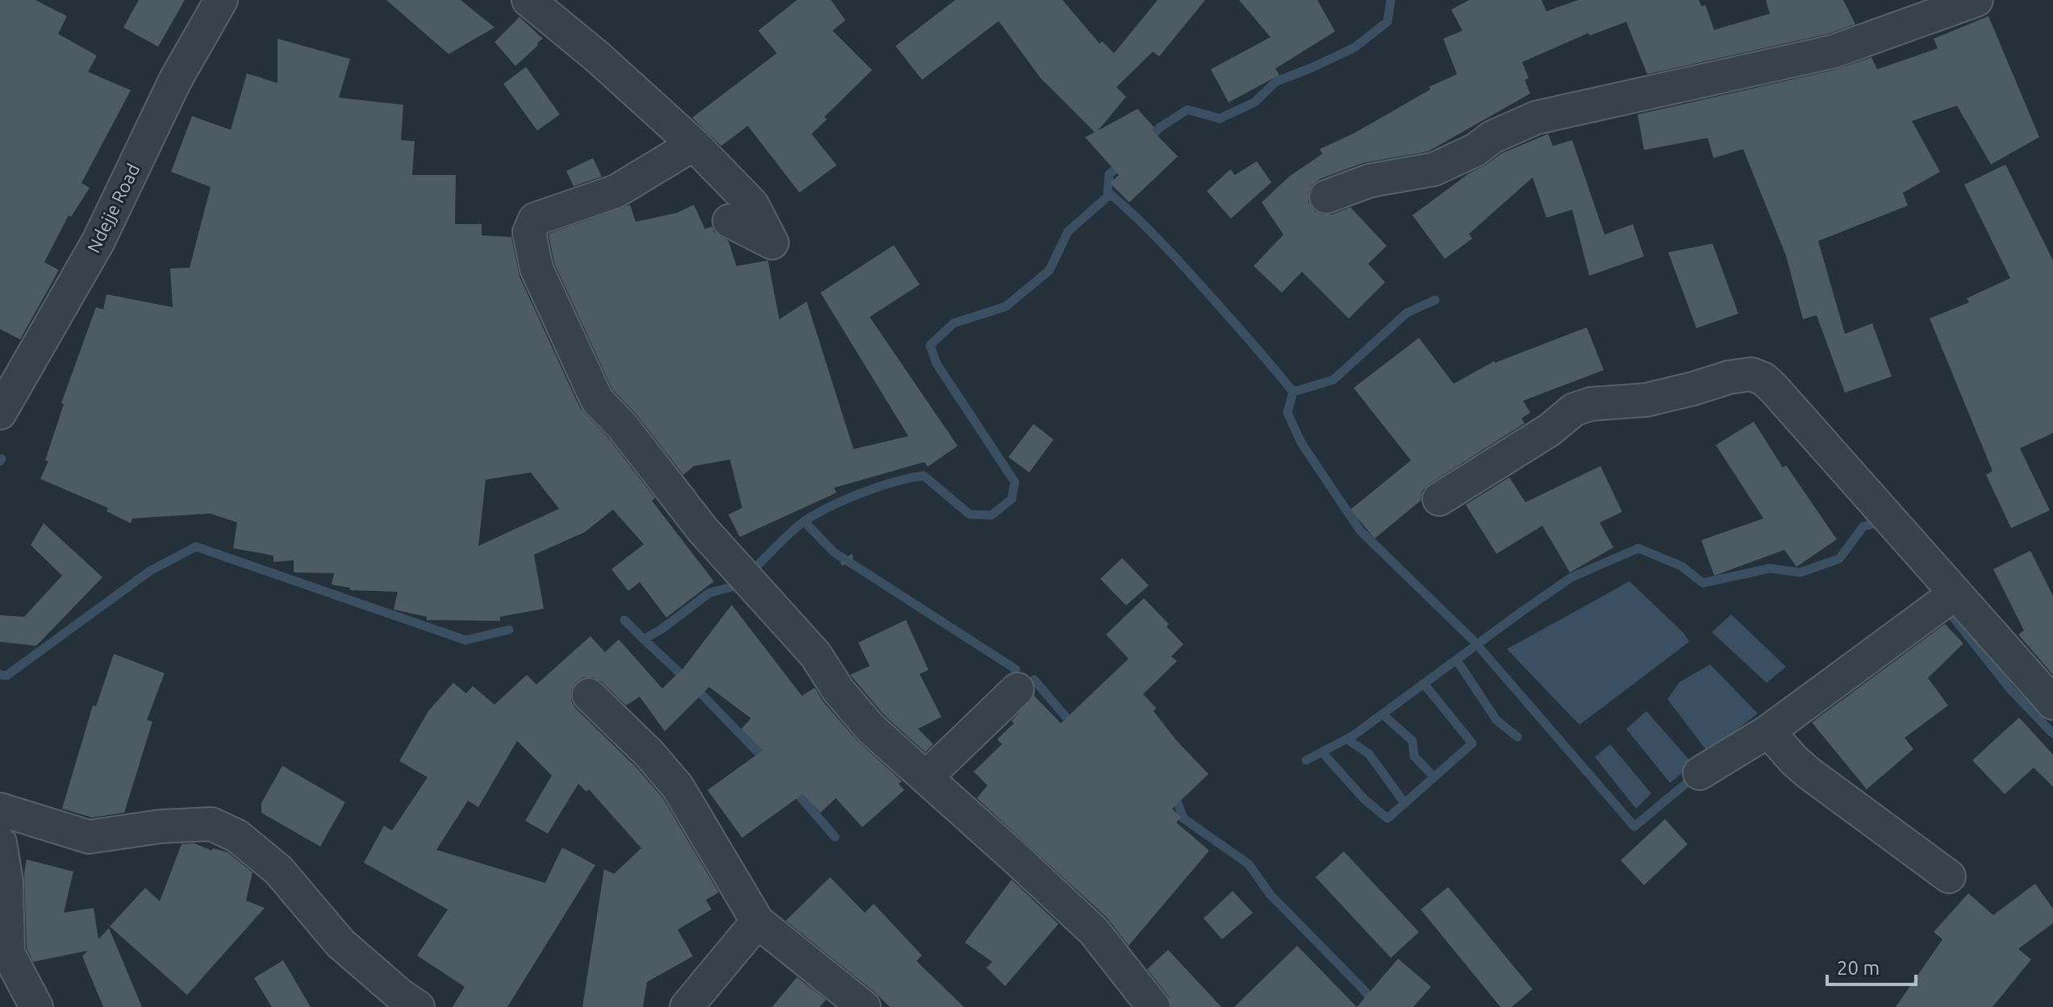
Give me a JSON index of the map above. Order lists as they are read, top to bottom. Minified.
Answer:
{"streets":{"street":["Ndejje Road"]},"scale_bar":"20 m"}
